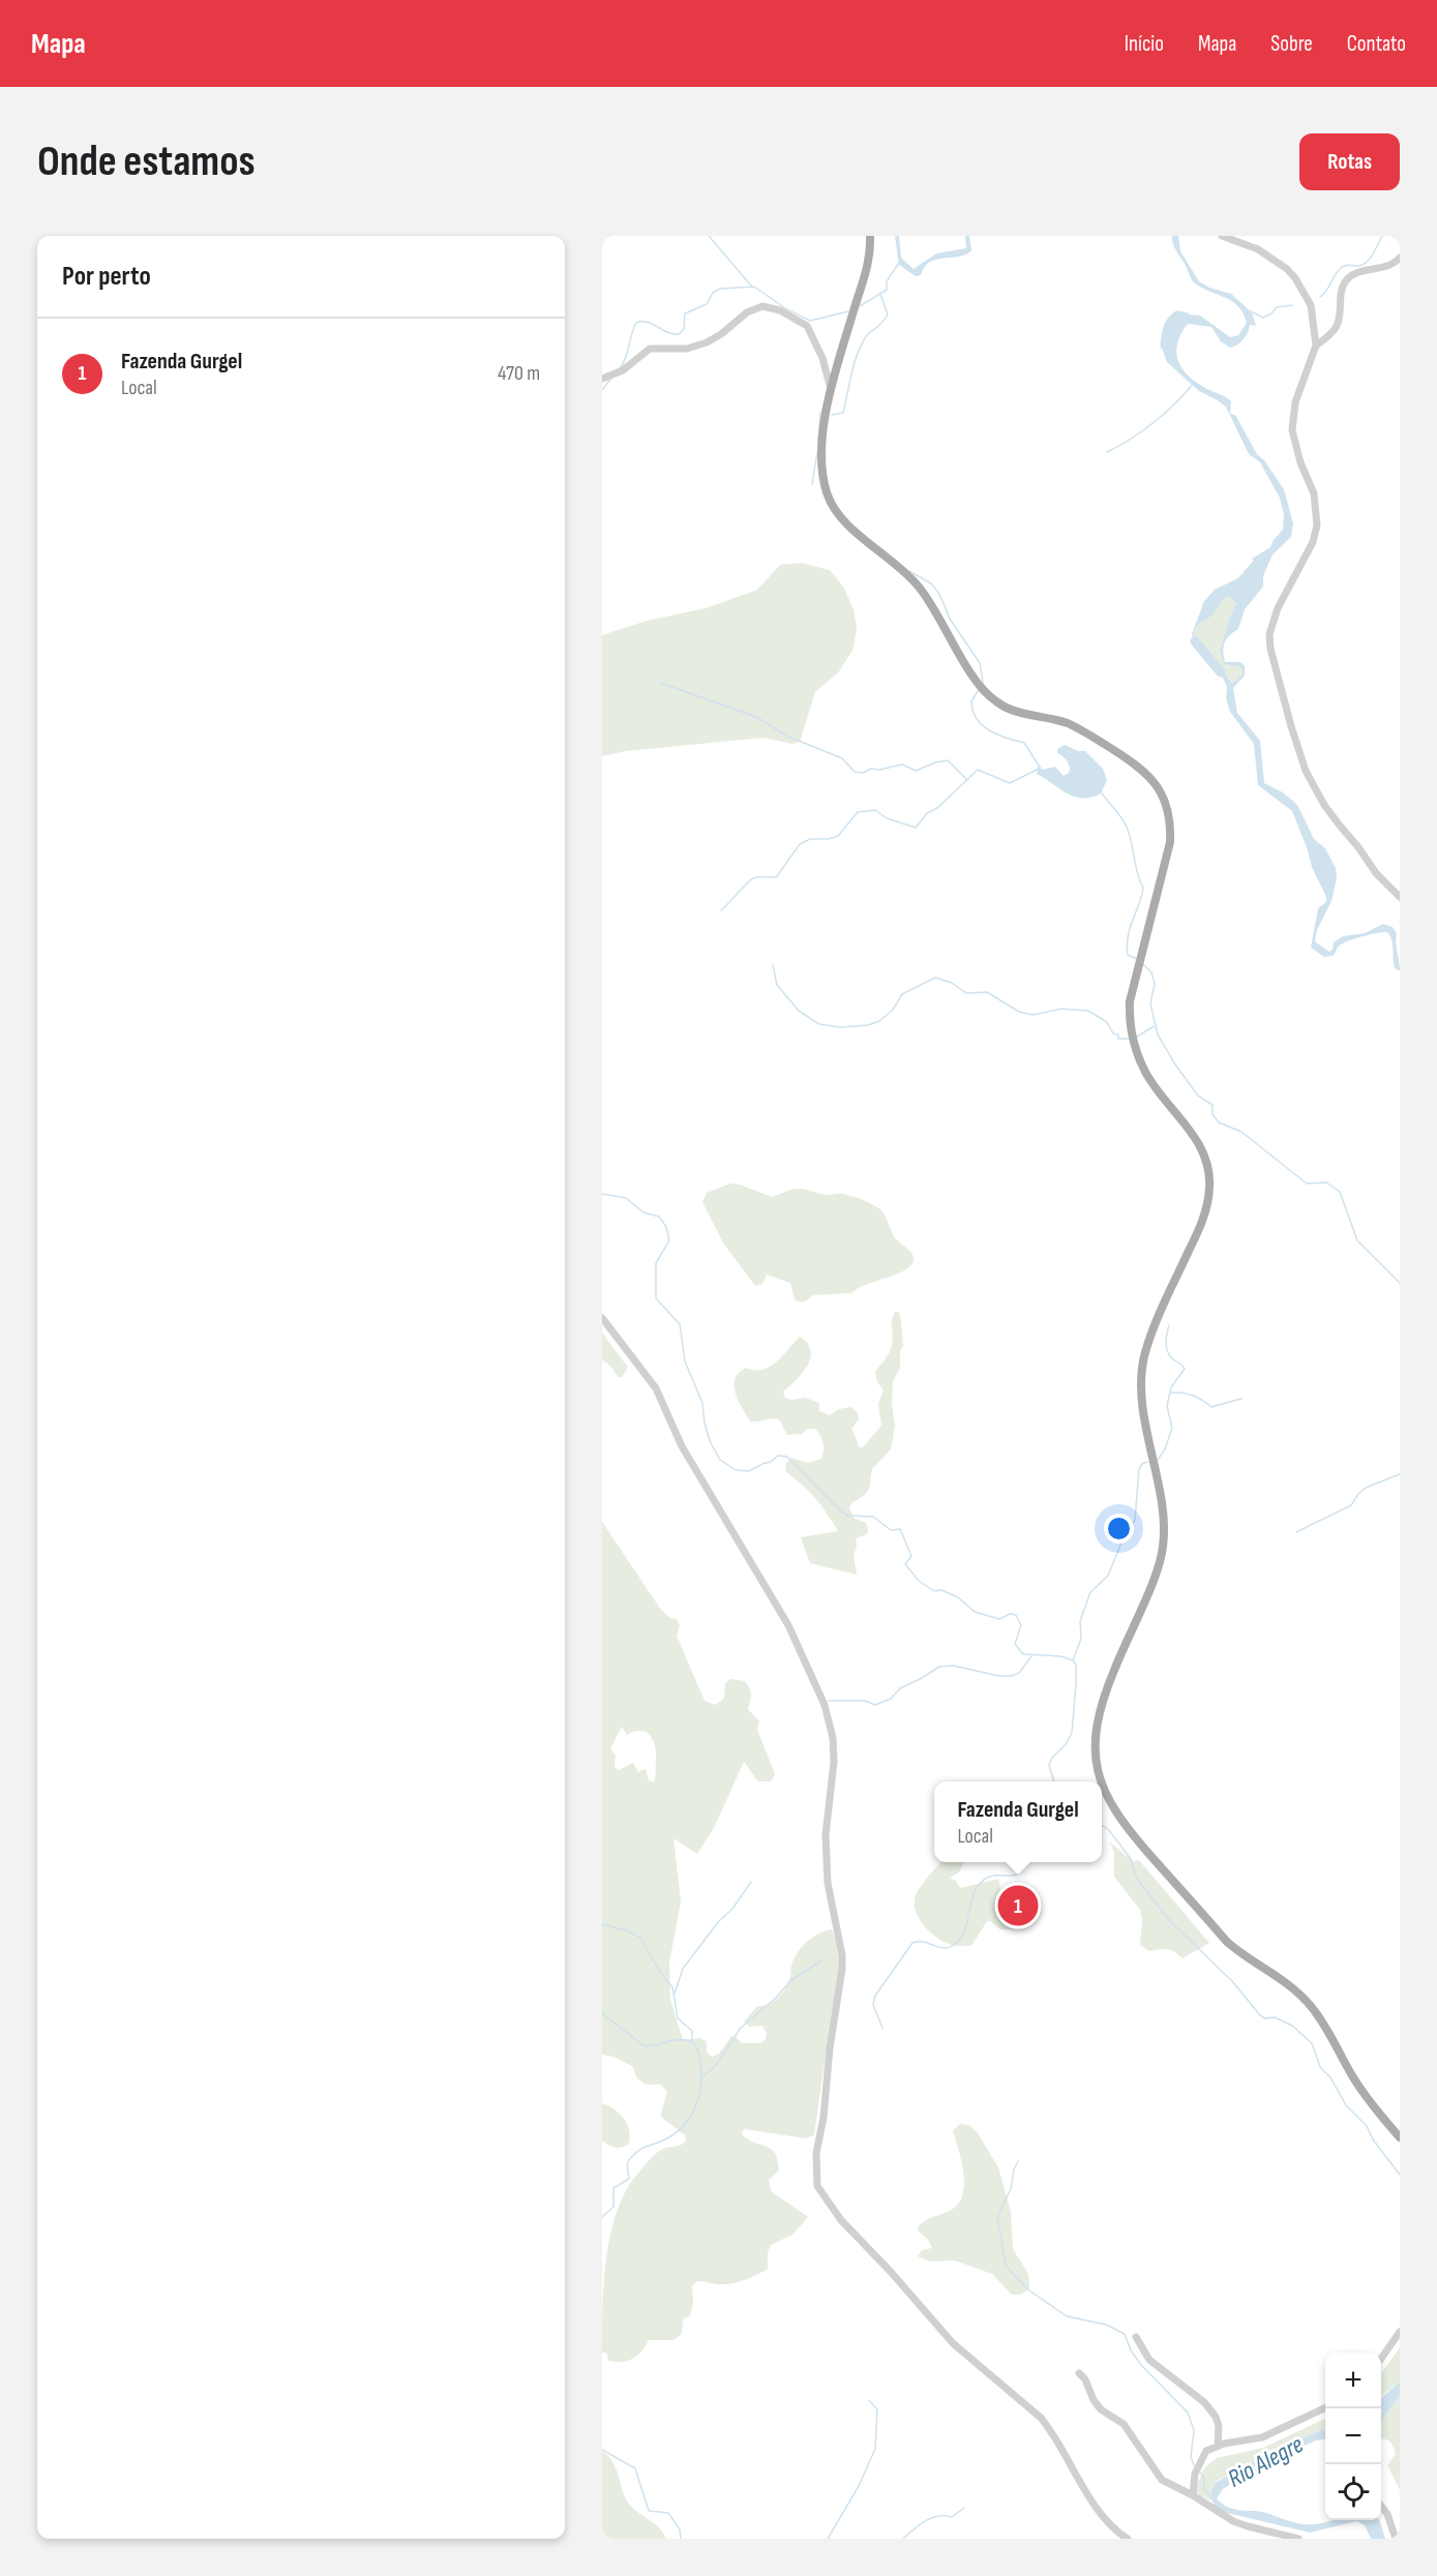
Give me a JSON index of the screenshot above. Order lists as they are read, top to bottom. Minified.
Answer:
{"water":["Rio Alegre"],"page":{"header":"Mapa","nav":["Início","Mapa","Sobre","Contato"],"buttons":"Rotas","title":"Onde estamos","heading":"Por perto","list":[{"mark":"1","name":"Fazenda Gurgel","note":"Local","value":"470 m"}],"popup":["Fazenda Gurgel","Local"],"pins":"1","map_buttons":["+","−"]}}
